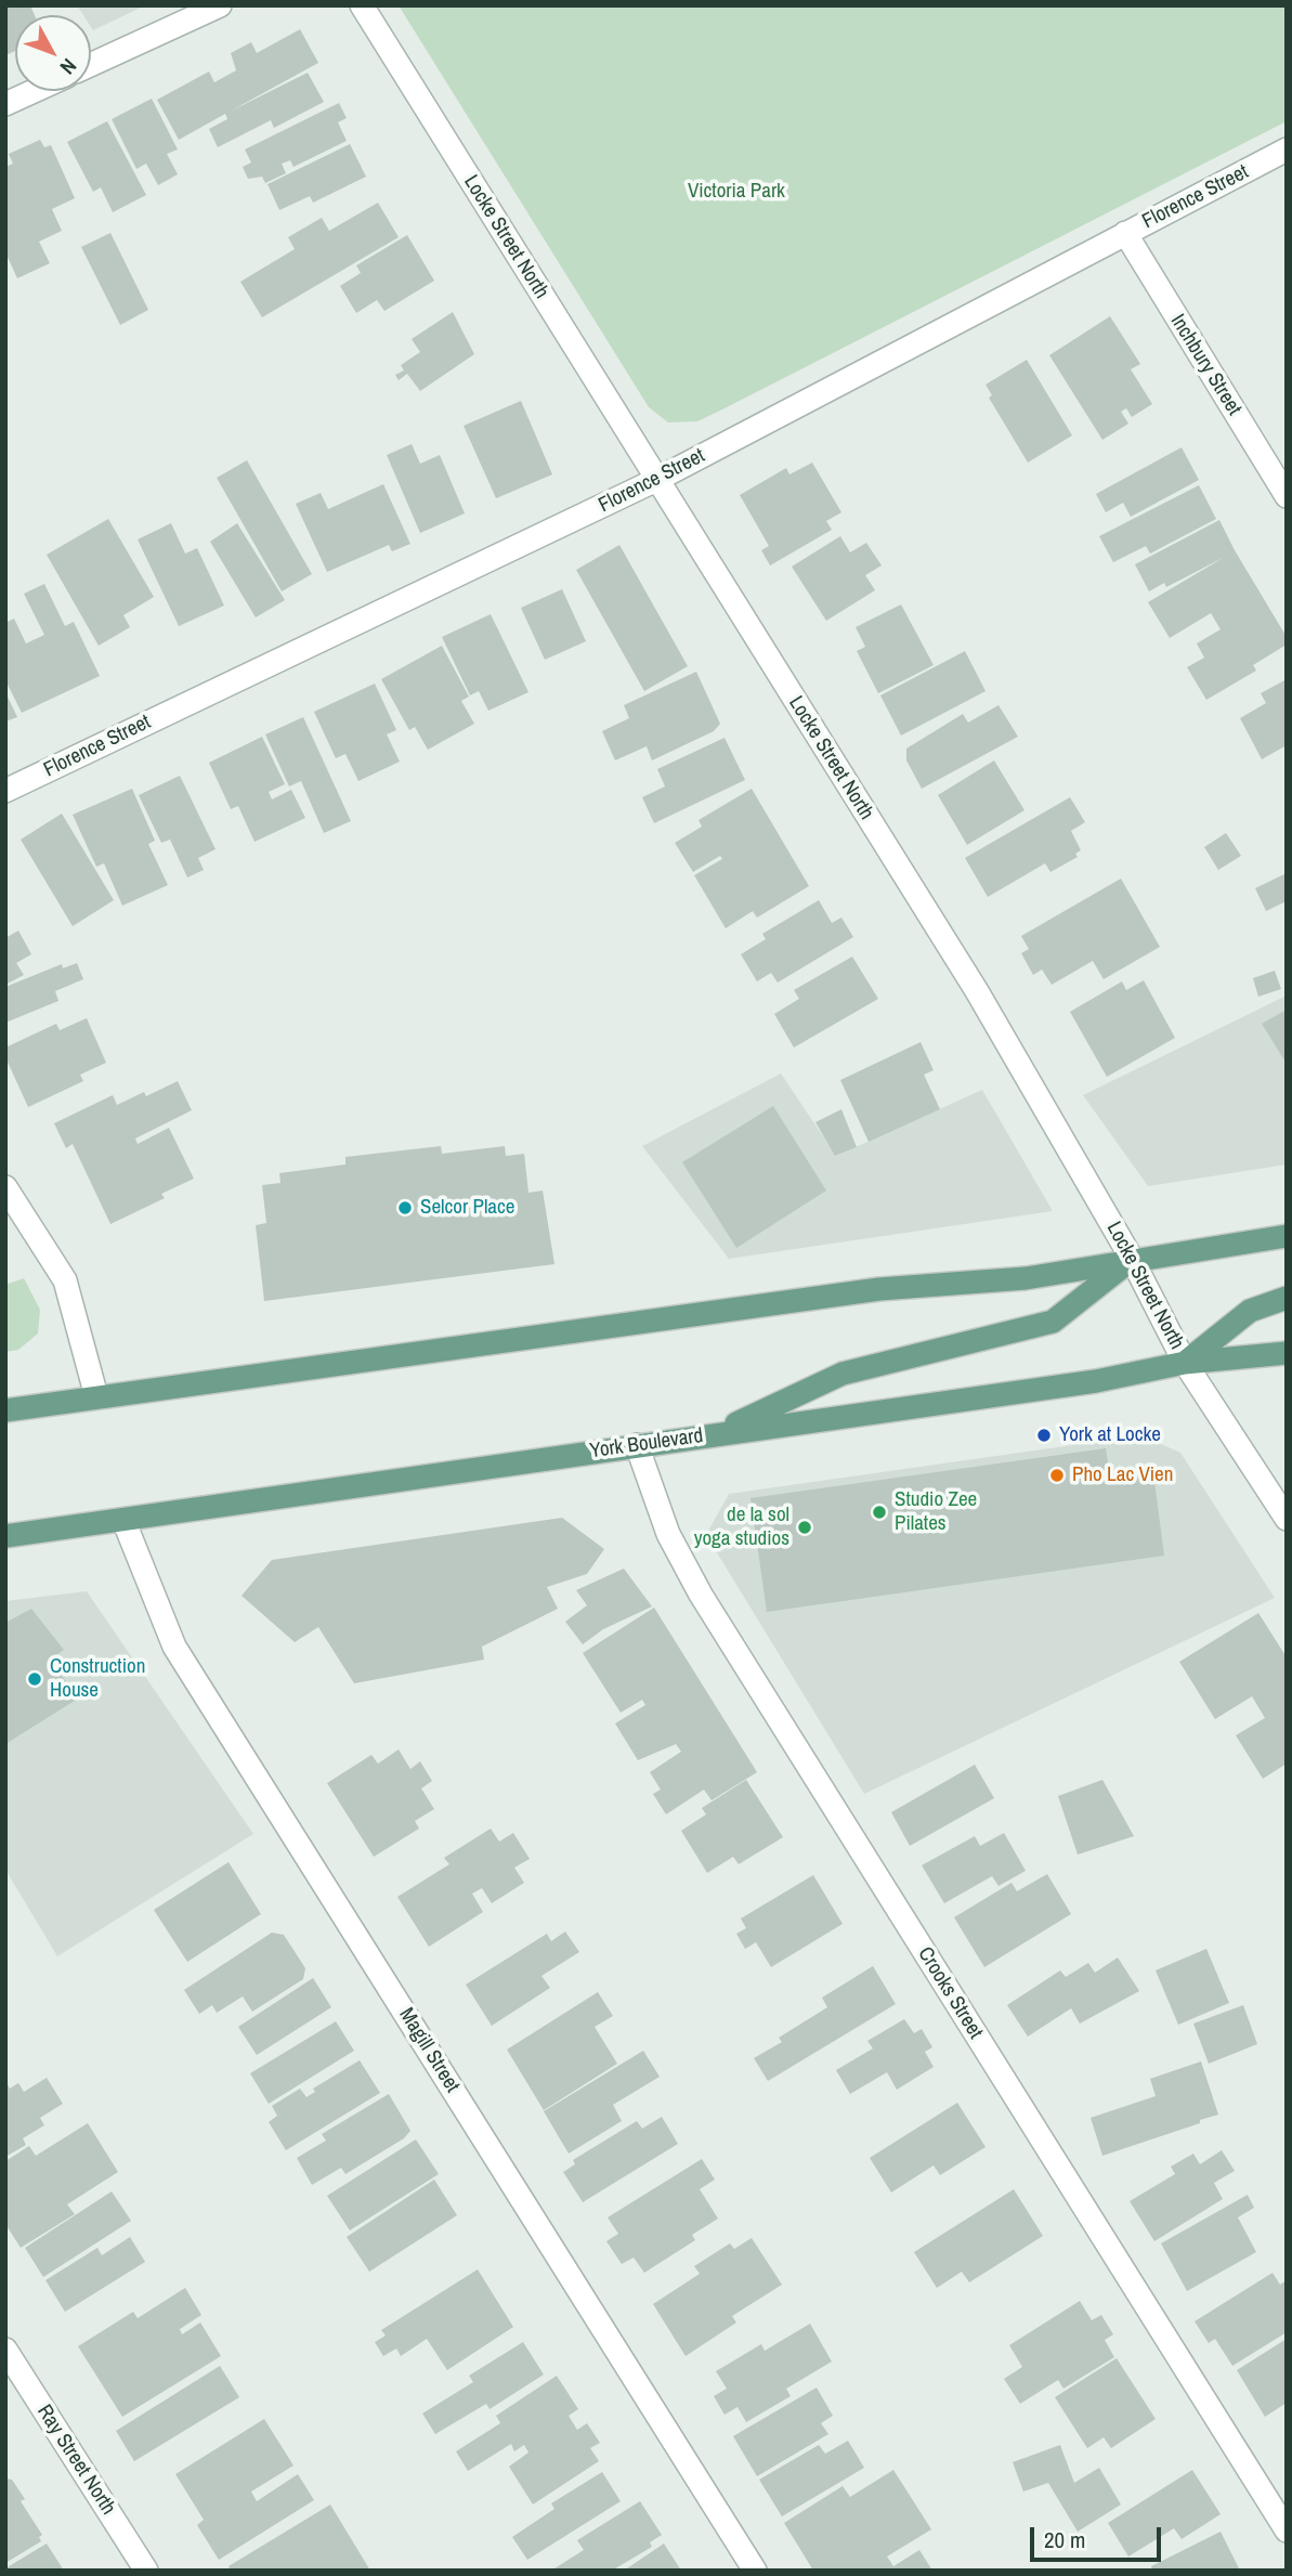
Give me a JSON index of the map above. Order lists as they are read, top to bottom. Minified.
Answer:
{"streets":{"main road":["York Boulevard"],"street":["Florence Street","Locke Street North","Inchbury Street","Crooks Street","Magill Street","Ray Street North"]},"crossings":[["Florence Street","Locke Street North"],["Florence Street","Inchbury Street"],["Locke Street North","York Boulevard"],["York Boulevard","Crooks Street"],["York Boulevard","Magill Street"]],"parks":["Victoria Park"],"places":["Selcor Place","York at Locke","Pho Lac Vien","Studio Zee Pilates","de la sol yoga studios","Construction House"],"scale_bar":"20 m","north":"bottom right"}
